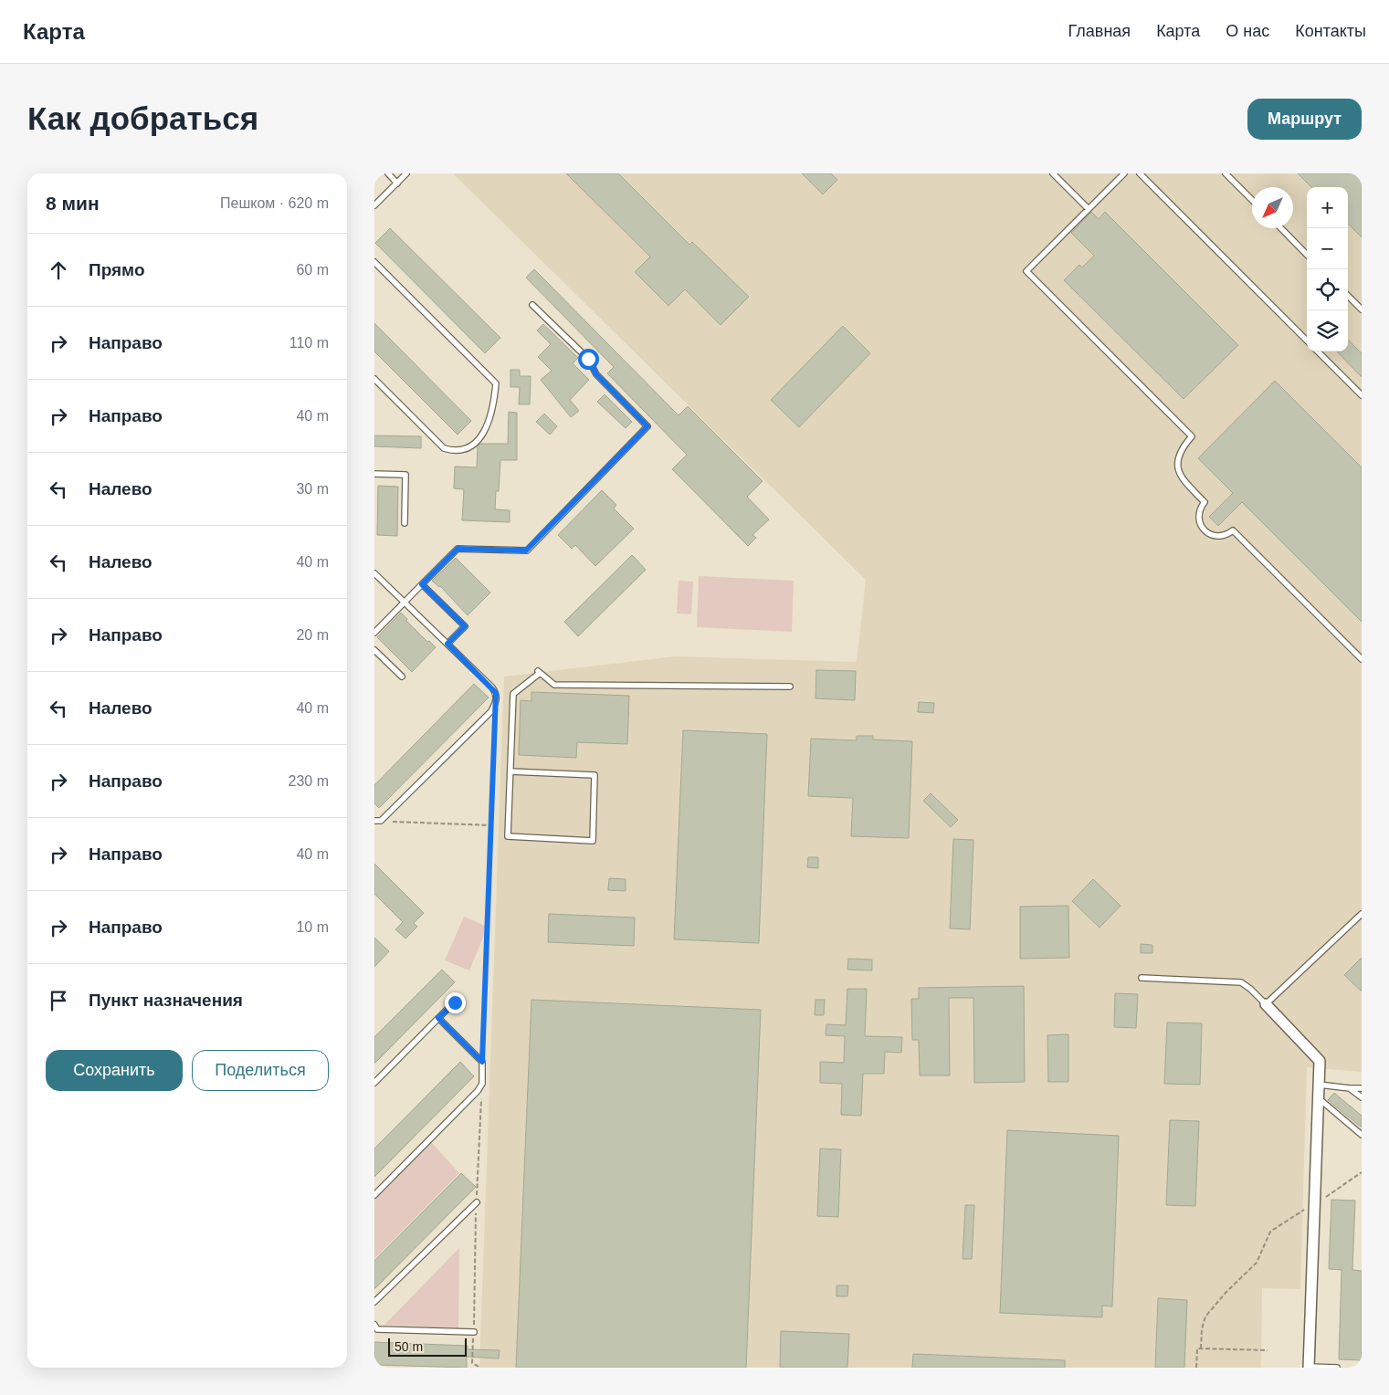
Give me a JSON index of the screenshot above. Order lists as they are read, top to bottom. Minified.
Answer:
{"scale_bar":"50 m","north":"bottom left","page":{"header":"Карта","nav":["Главная","Карта","О нас","Контакты"],"buttons":["Маршрут",["Сохранить","Поделиться"]],"title":"Как добраться","heading":["8 мин","Пешком · 620 m"],"map_buttons":["+","−"],"list":[["Прямо","60 m"],["Направо","110 m"],["Направо","40 m"],["Налево","30 m"],["Налево","40 m"],["Направо","20 m"],["Налево","40 m"],["Направо","230 m"],["Направо","40 m"],["Направо","10 m"],"Пункт назначения"],"scale":"50 m"}}
